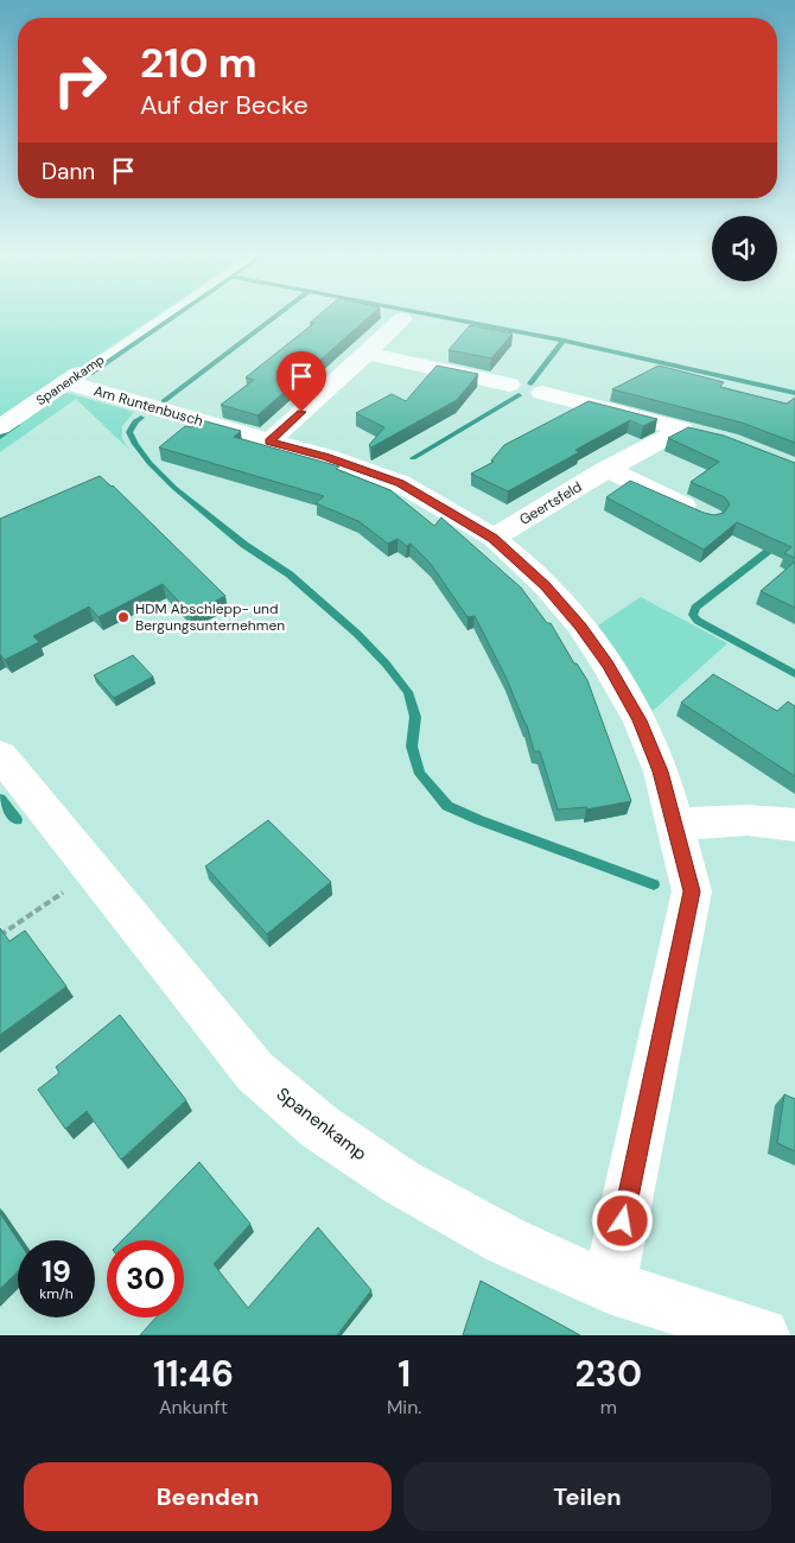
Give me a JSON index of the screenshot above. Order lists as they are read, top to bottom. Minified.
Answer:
{"streets":{"street":["Spanenkamp","Am Runtenbusch","Geertsfeld"]},"crossings":[["Spanenkamp","Am Runtenbusch"],["Am Runtenbusch","Geertsfeld"]],"places":["HDM Abschlepp- und Bergungsunternehmen"],"page":{"turn":["210 m","Auf der Becke"],"then":"Dann","speed":"19 km/h","limit":"30","eta":["11:46","Ankunft","1","Min.","230","m"],"buttons":["Beenden","Teilen"]}}
